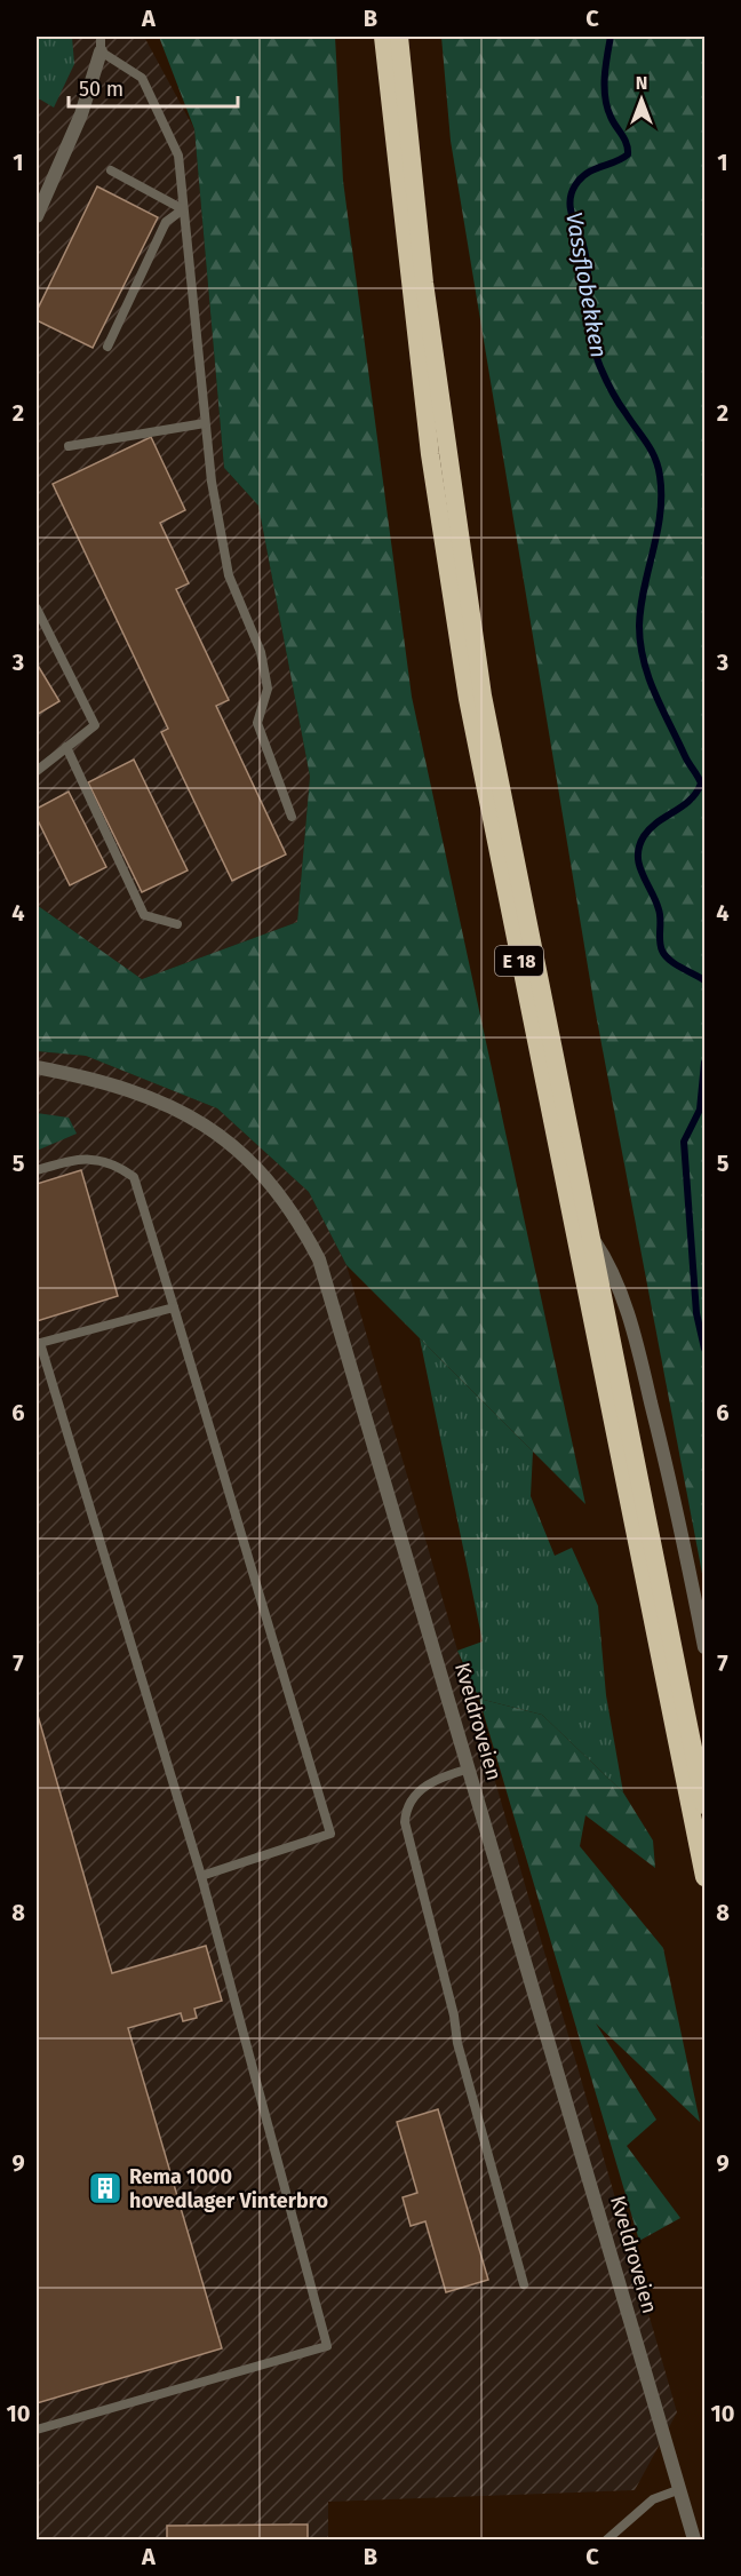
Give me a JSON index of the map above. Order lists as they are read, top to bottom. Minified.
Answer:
{"streets":{"highway":["E 18"],"street":["Kveldroveien"]},"water":["Vassflobekken"],"places":{"building":["Rema 1000 hovedlager Vinterbro"]},"scale_bar":"50 m","north":"top","grid":{"columns":["A","B","C"],"rows":["1","2","3","4","5","6","7","8","9","10"]}}
